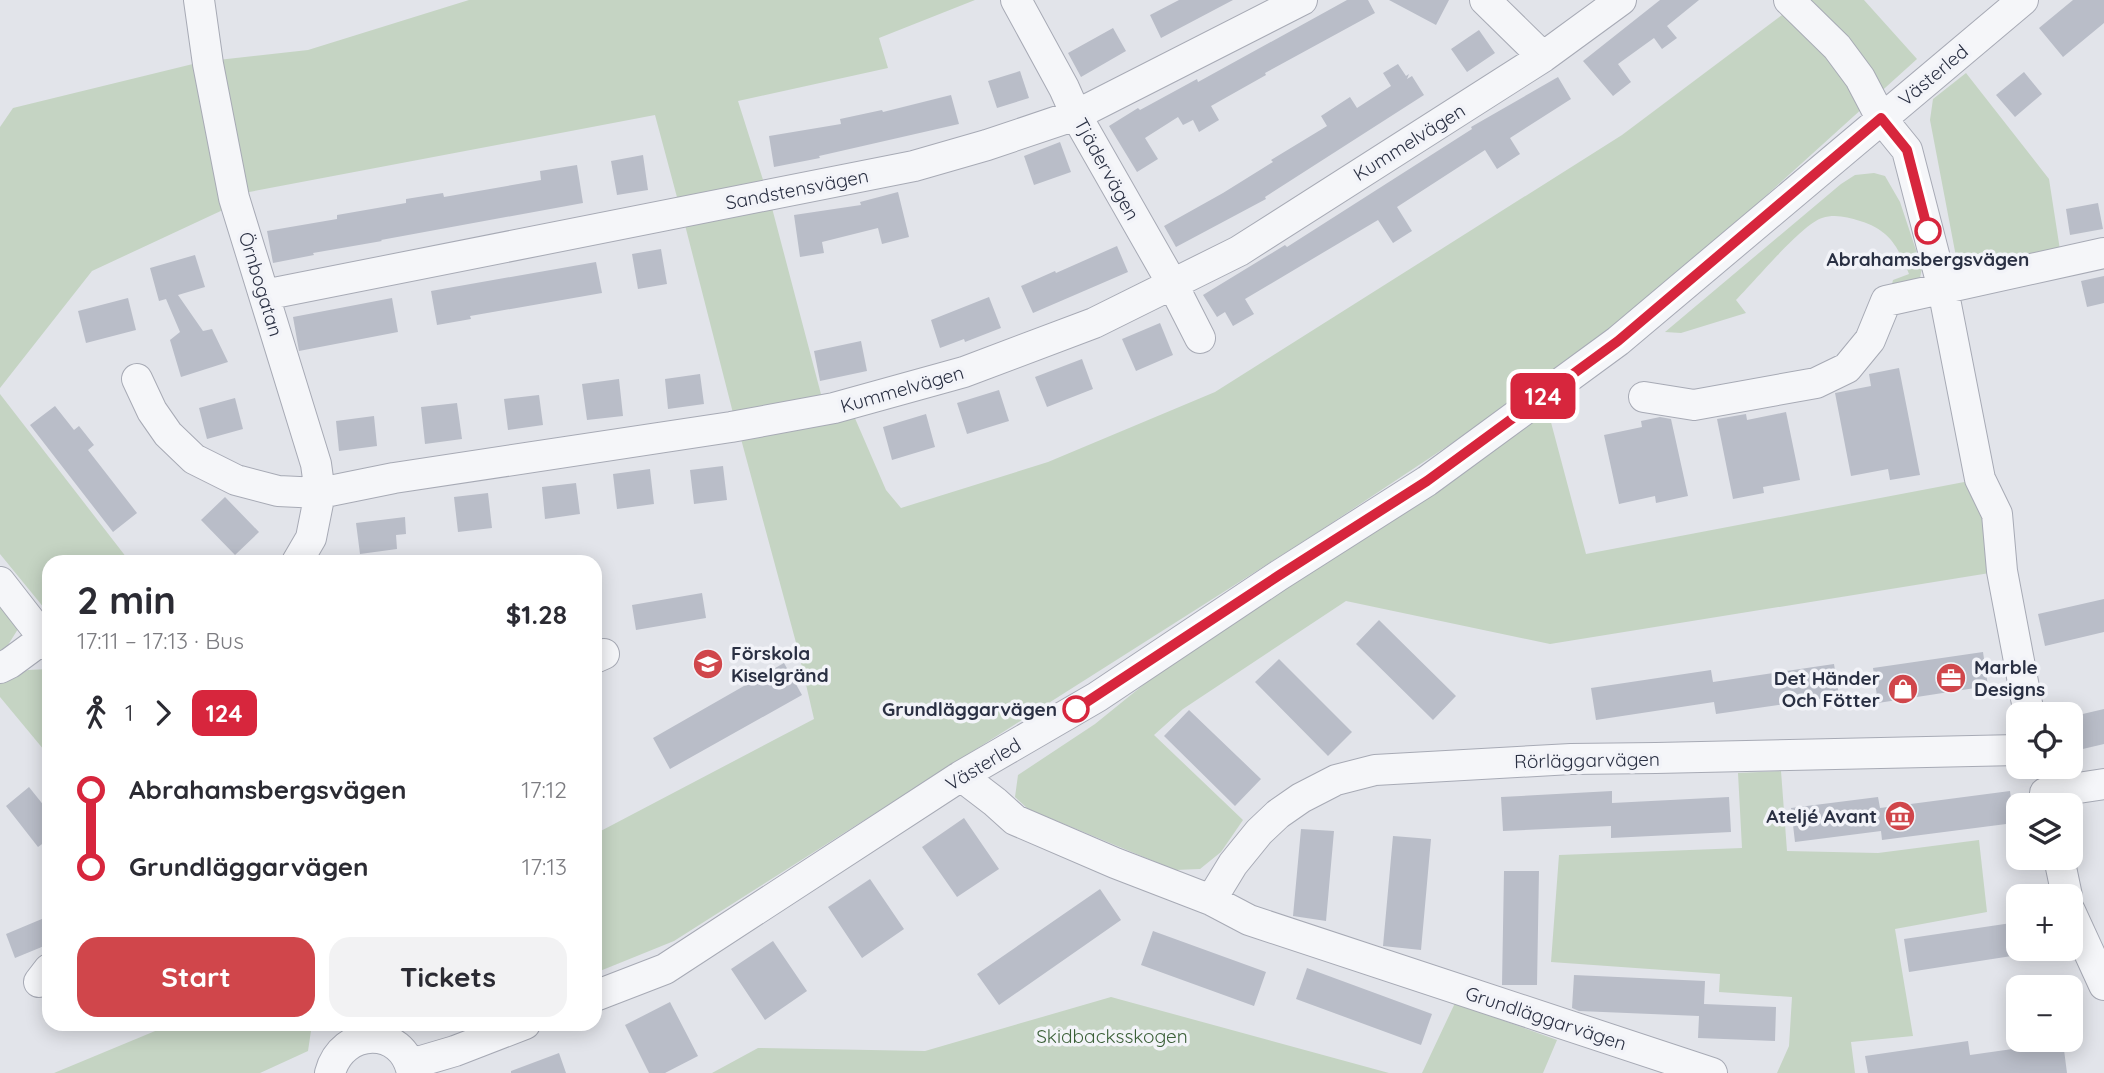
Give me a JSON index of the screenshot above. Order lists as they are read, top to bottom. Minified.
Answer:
{"streets":{"street":["Västerled","Kummelvägen","Tjädervägen","Sandstensvägen","Örnbogatan","Rörläggarvägen","Grundläggarvägen"]},"crossings":[["Västerled","Grundläggarvägen"],["Kummelvägen","Tjädervägen"],["Kummelvägen","Örnbogatan"],["Tjädervägen","Sandstensvägen"],["Sandstensvägen","Örnbogatan"],["Rörläggarvägen","Grundläggarvägen"]],"parks":["Skidbacksskogen"],"places":{"other":["Abrahamsbergsvägen","Grundläggarvägen"],"school or university":["Förskola Kiselgränd"],"office":["Marble Designs"],"shop":["Det Händer Och Fötter"],"museum":["Ateljé Avant"]},"lines":["bus line 124"],"page":{"on_map":"124","heading":["2 min","17:11 – 17:13 · Bus","$1.28"],"legs":["1","124"],"map_buttons":["+","−"],"list":[{"name":"Abrahamsbergsvägen","value":"17:12"},{"name":"Grundläggarvägen","value":"17:13"}],"buttons":["Start","Tickets"]}}
